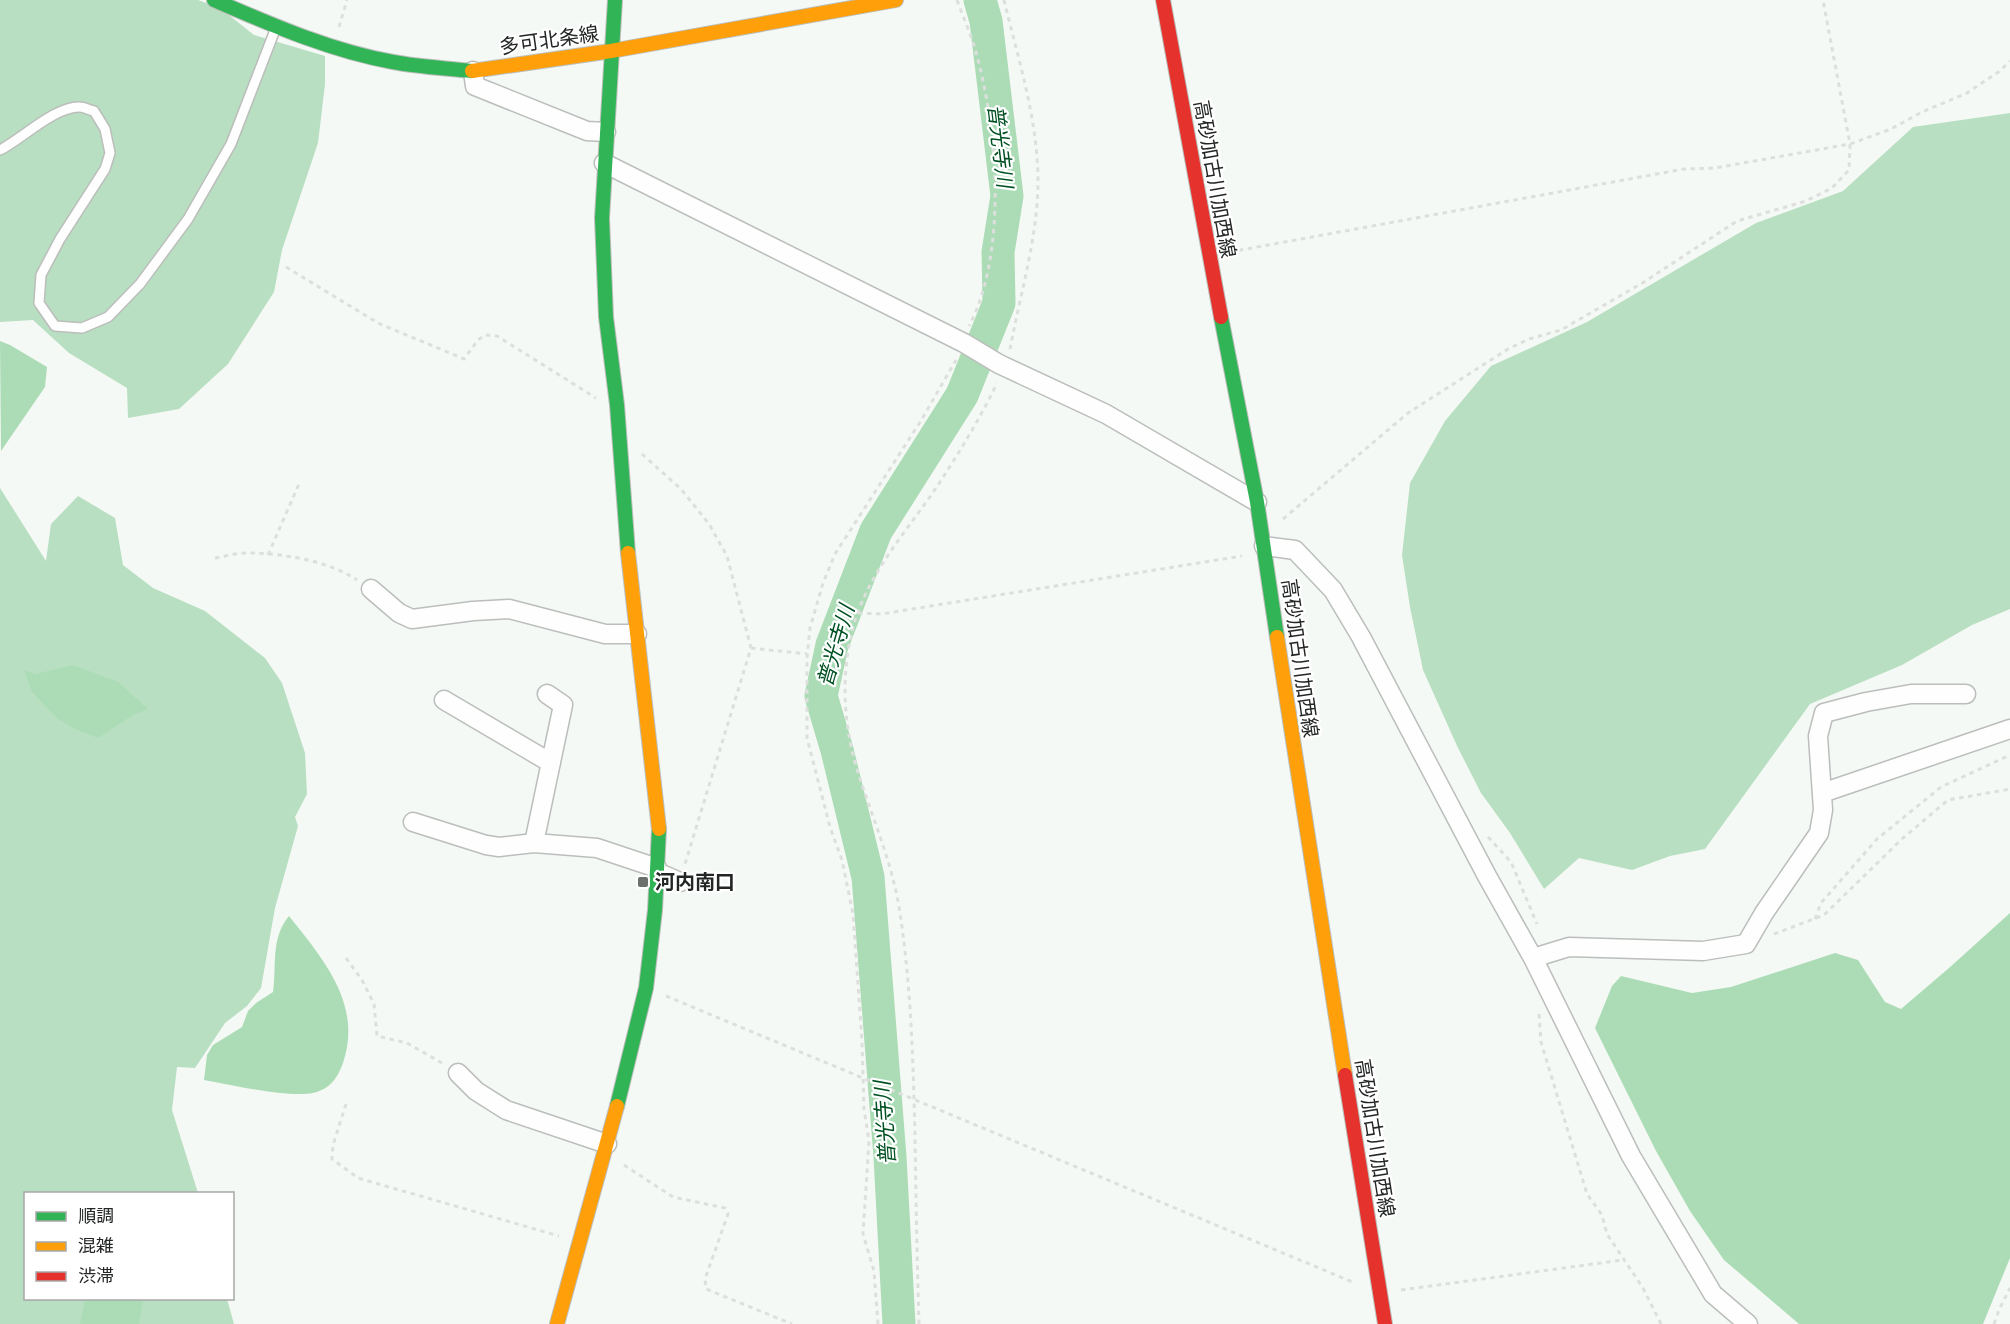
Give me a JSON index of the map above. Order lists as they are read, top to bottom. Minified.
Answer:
{"streets":{"main road":["多可北条線","高砂加古川加西線"]},"water":["普光寺川"],"places":{"transit":["河内南口"]},"legend":["順調","混雑","渋滞"]}
